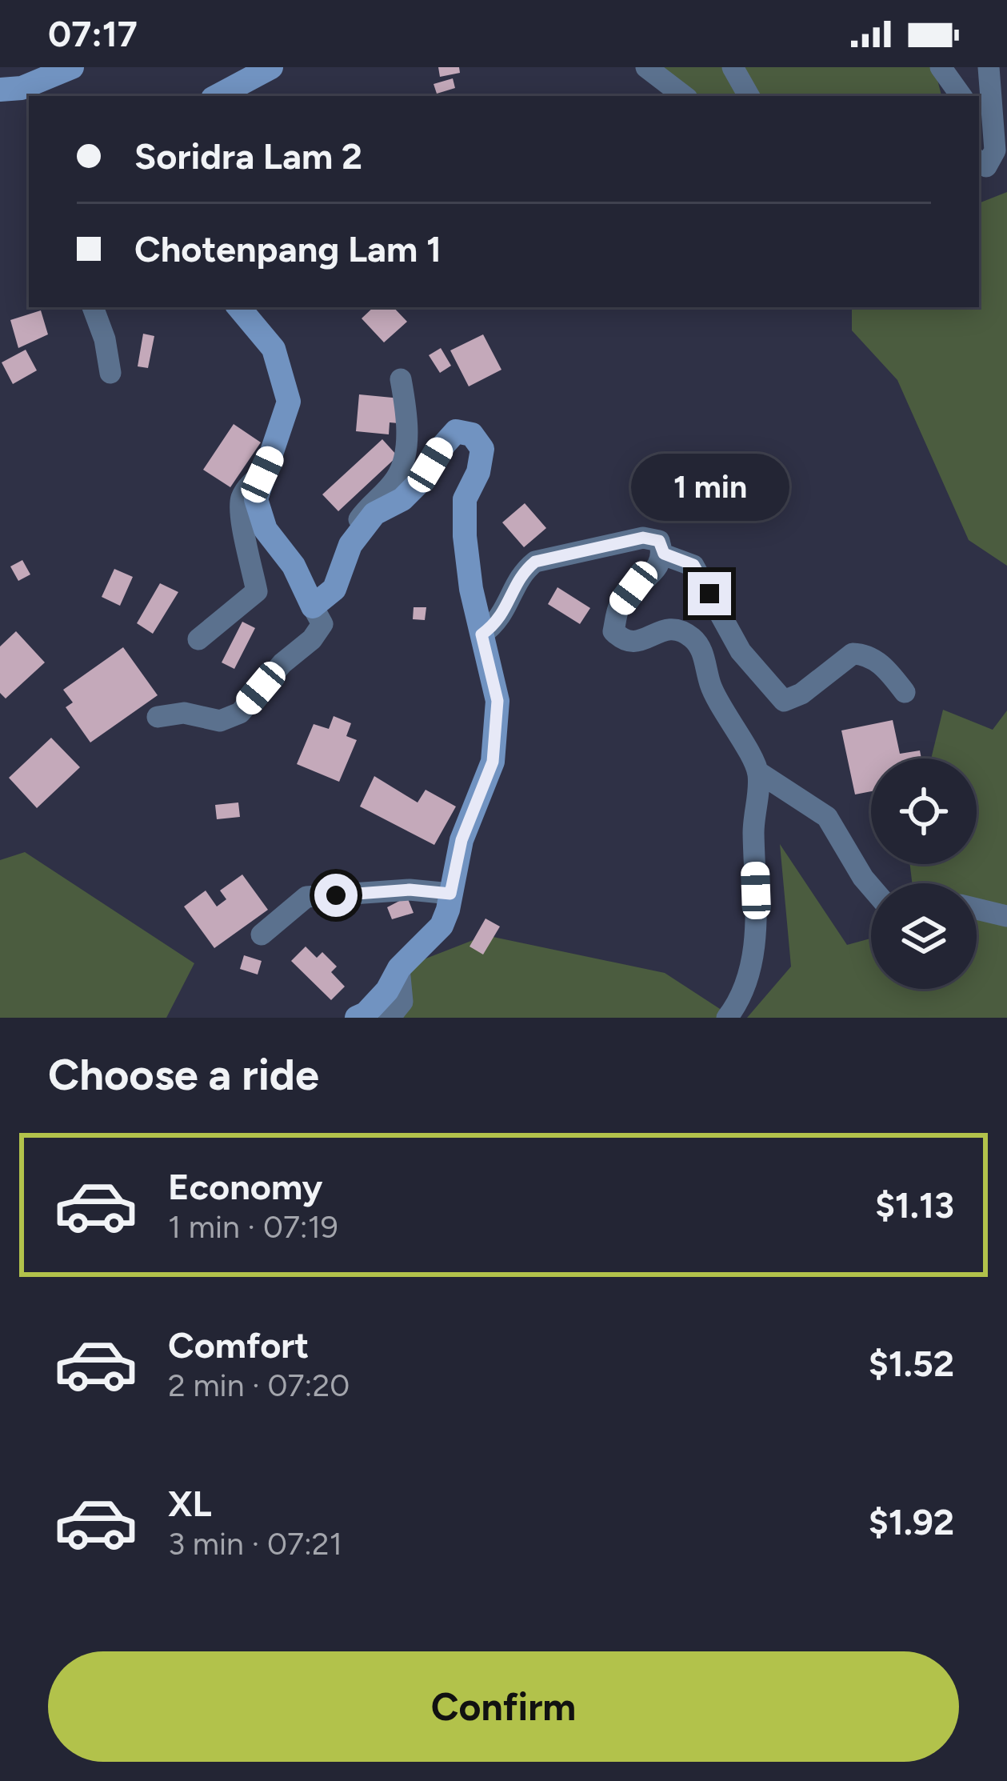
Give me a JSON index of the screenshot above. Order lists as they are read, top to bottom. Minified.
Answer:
{"page":{"status":"07:17","banner":["Soridra Lam 2","Chotenpang Lam 1"],"bubble":"1 min","heading":"Choose a ride","list":[{"name":"Economy","note":"1 min · 07:19","value":"$1.13"},{"name":"Comfort","note":"2 min · 07:20","value":"$1.52"},{"name":"XL","note":"3 min · 07:21","value":"$1.92"}],"buttons":"Confirm"}}
